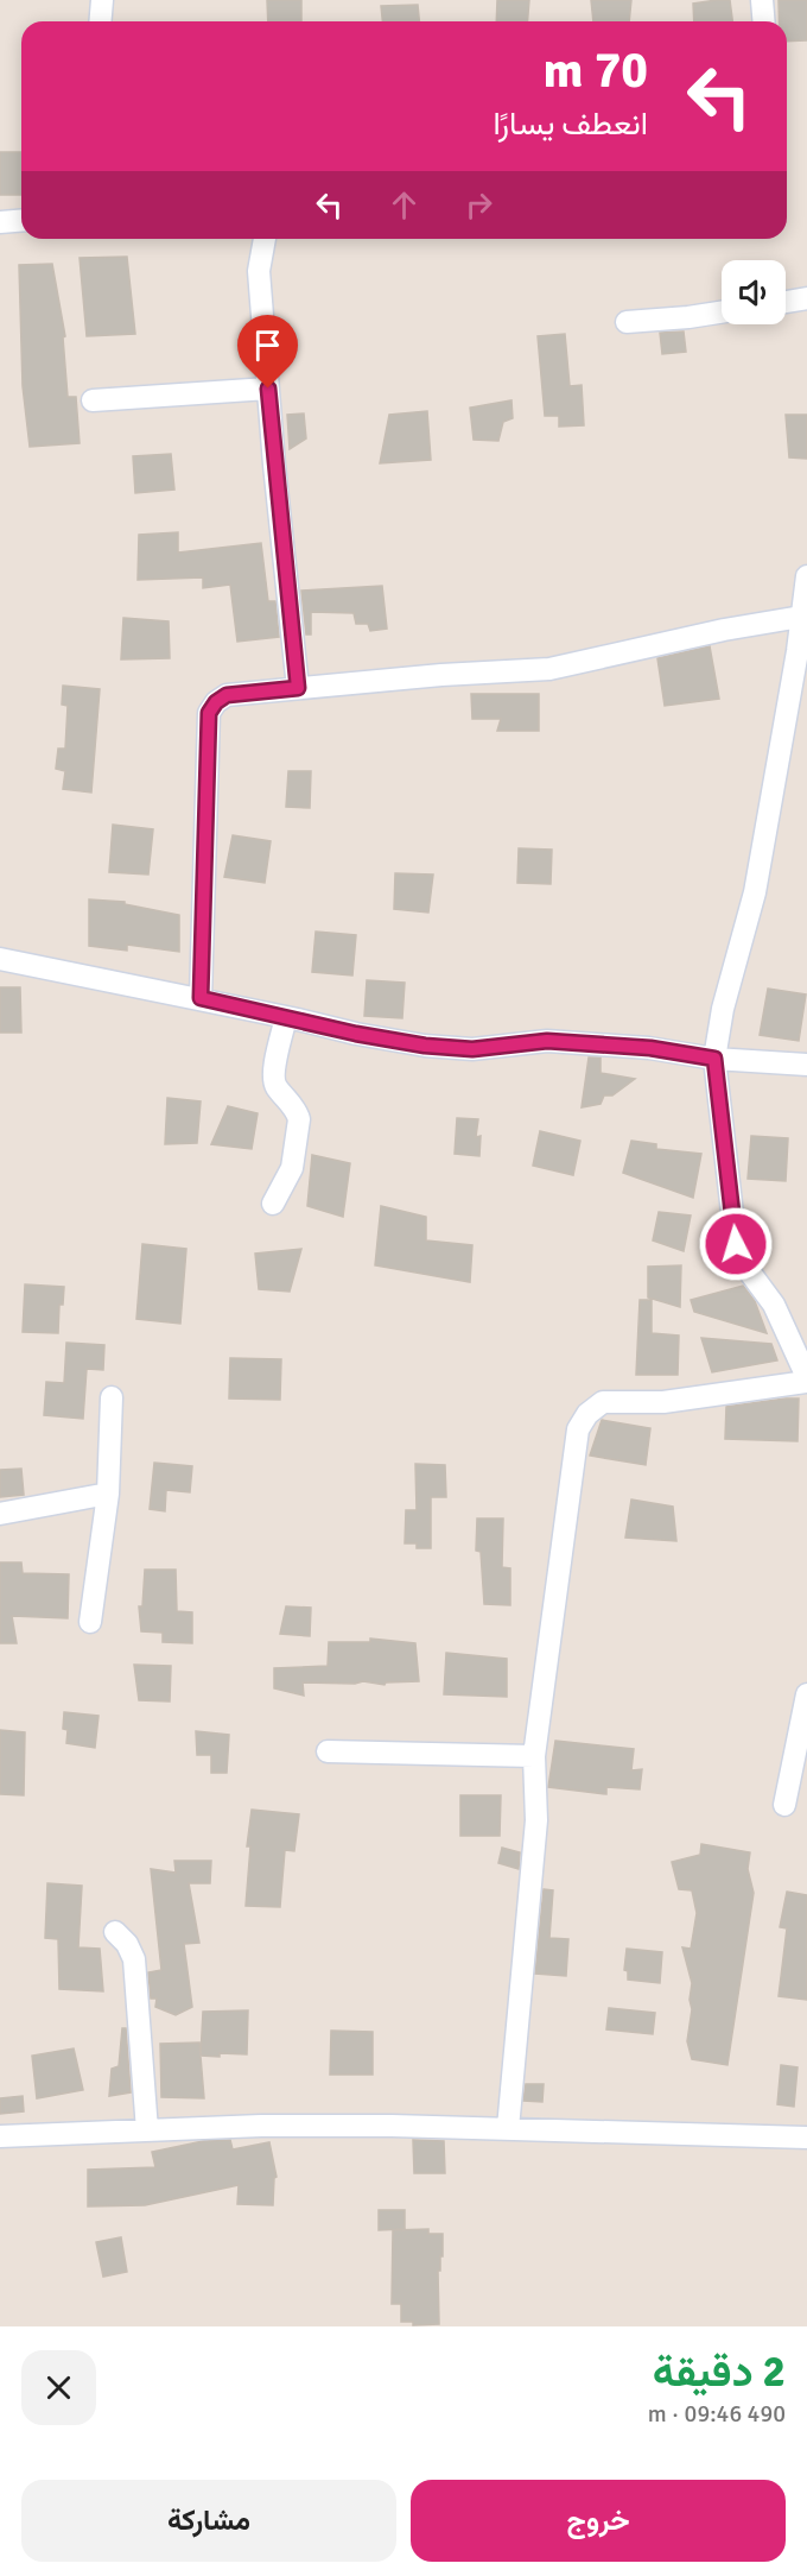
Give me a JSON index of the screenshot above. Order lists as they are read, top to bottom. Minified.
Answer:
{"page":{"turn":["70 m","انعطف يسارًا"],"heading":["2 دقيقة","490 m · 09:46"],"buttons":["خروج","مشاركة"]}}
